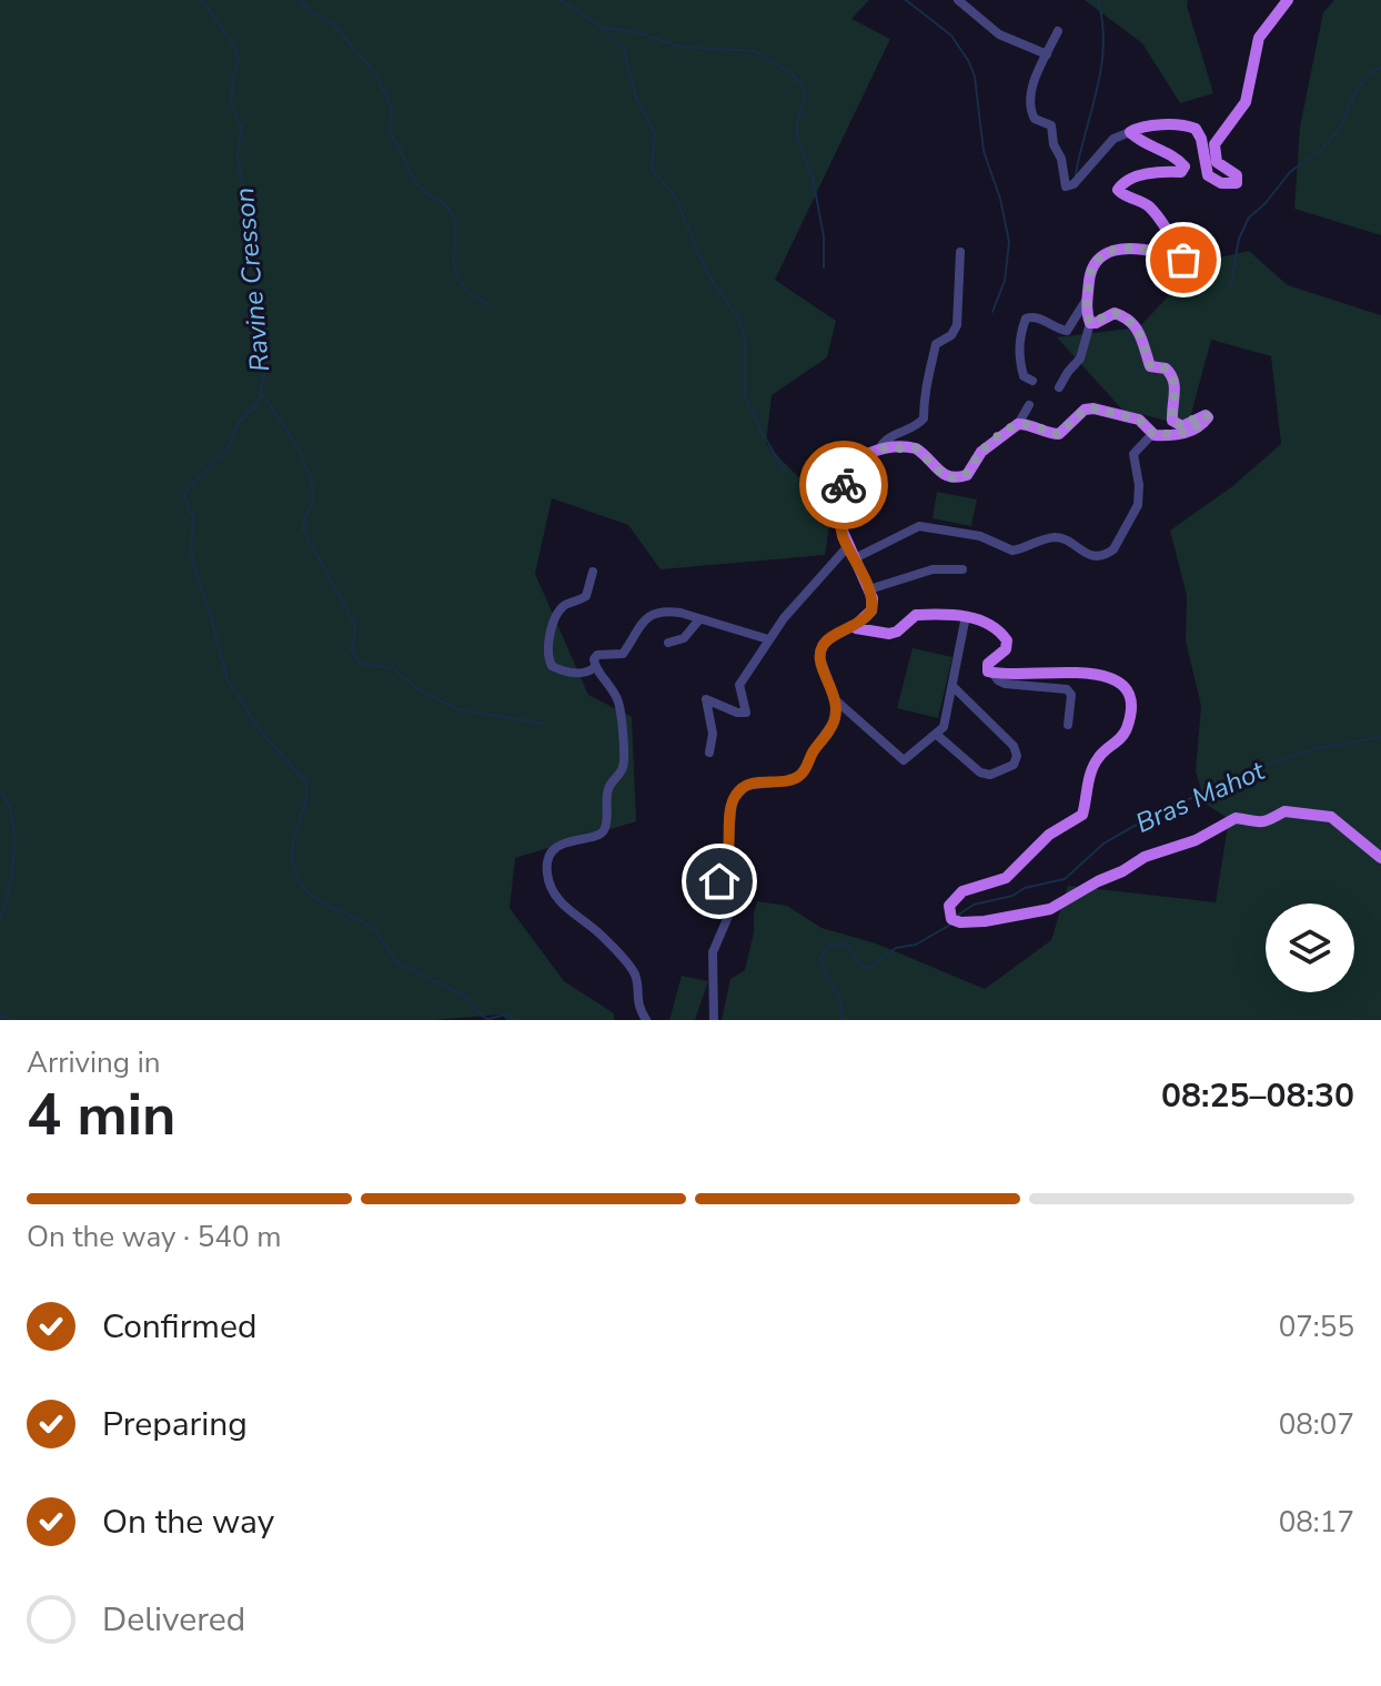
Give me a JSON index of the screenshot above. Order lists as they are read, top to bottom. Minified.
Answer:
{"water":["Ravine Cresson","Bras Mahot"],"page":{"heading":["4 min","Arriving in","08:25–08:30"],"bar":"On the way · 540 m","list":[["Confirmed","07:55"],["Preparing","08:07"],["On the way","08:17"],"Delivered"]}}
